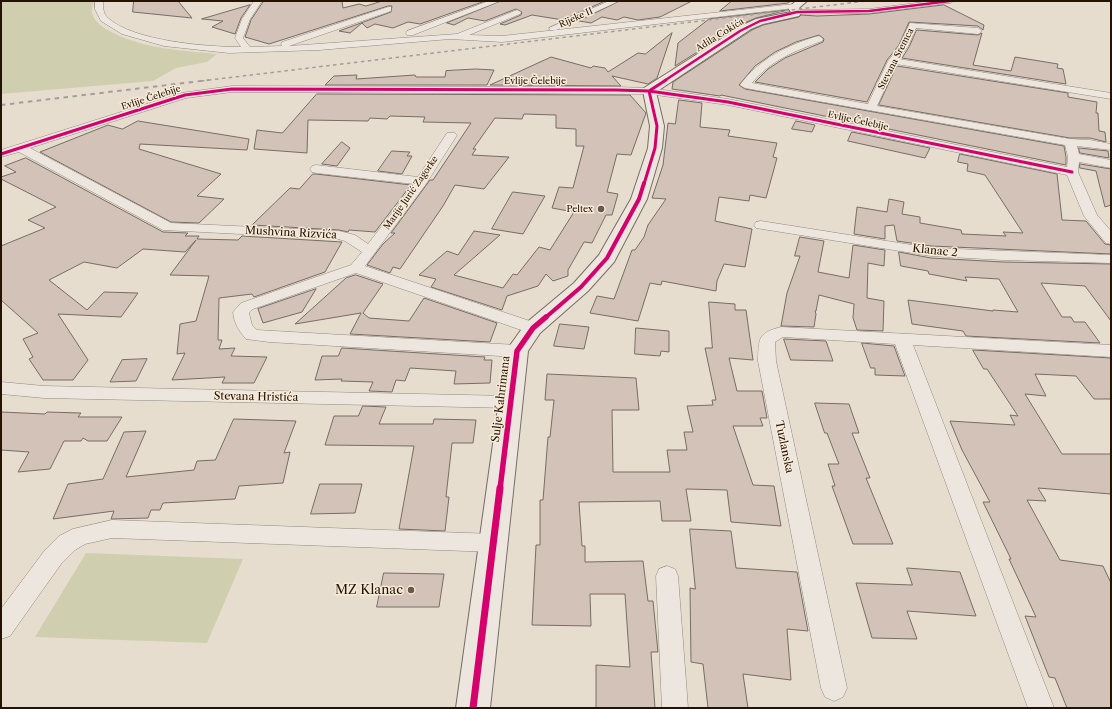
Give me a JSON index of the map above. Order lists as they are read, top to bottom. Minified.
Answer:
{"streets":{"street":["Rijeke II","Adila Cokića","Stevana Sremca","Evlije Čelebije","Marije Jurić Zagorke","Mushvina Rizvića","Klanac 2","Stevana Hristića","Sulje Kahrimana","Tuzlanska"]},"crossings":[["Adila Cokića","Evlije Čelebije"],["Adila Cokića","Sulje Kahrimana"],["Evlije Čelebije","Mushvina Rizvića"],["Evlije Čelebije","Sulje Kahrimana"],["Marije Jurić Zagorke","Mushvina Rizvića"],["Stevana Hristića","Sulje Kahrimana"]],"places":["Peltex","MZ Klanac"]}
